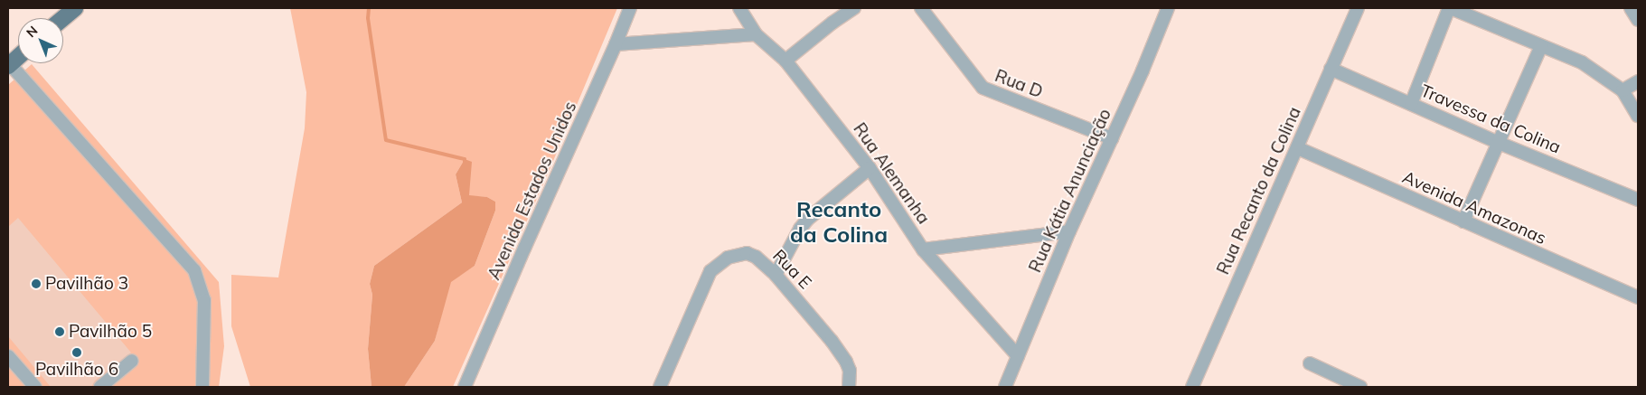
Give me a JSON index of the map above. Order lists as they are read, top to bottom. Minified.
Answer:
{"streets":{"street":["Rua D","Travessa da Colina","Rua Alemanha","Avenida Estados Unidos","Rua Kátia Anunciação","Rua Recanto da Colina","Avenida Amazonas","Rua E"]},"crossings":[["Rua D","Rua Kátia Anunciação"],["Travessa da Colina","Rua Recanto da Colina"],["Rua Alemanha","Rua Kátia Anunciação"],["Rua Recanto da Colina","Avenida Amazonas"]],"districts":["Recanto da Colina"],"places":["Pavilhão 3","Pavilhão 5","Pavilhão 6"],"north":"top left"}
